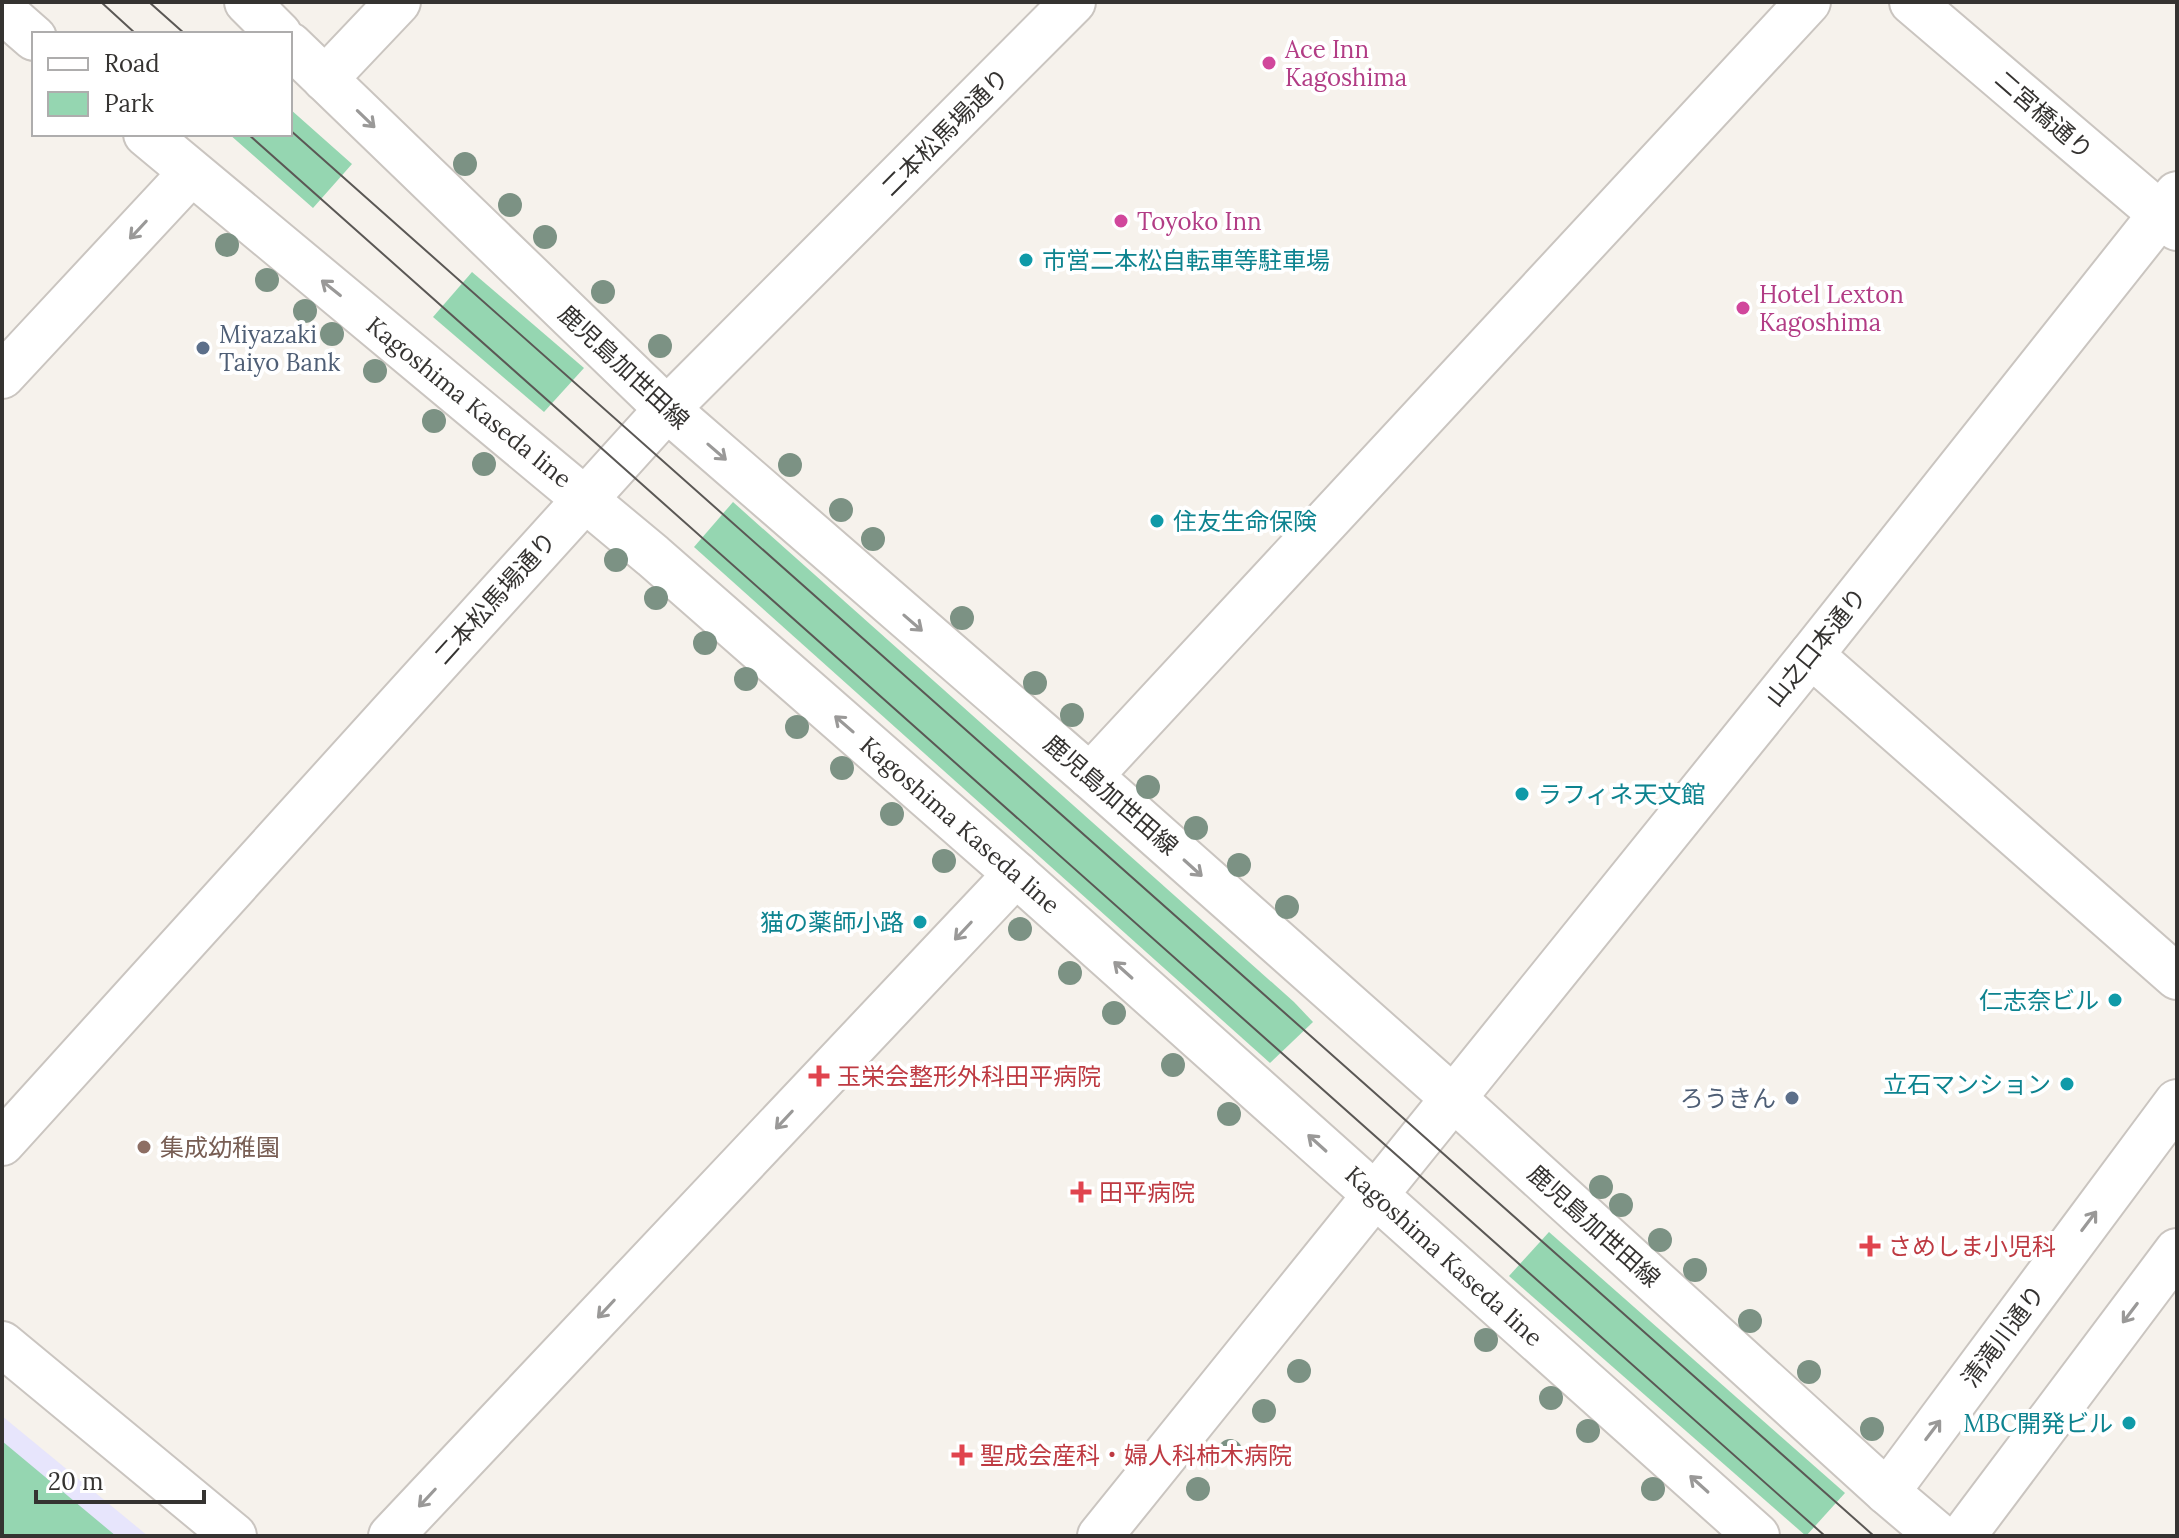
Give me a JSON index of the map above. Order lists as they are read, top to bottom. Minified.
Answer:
{"streets":{"street":["二宮橋通り","二本松馬場通り","鹿児島加世田線","Kagoshima Kaseda line","山之口本通り","清滝川通り"]},"crossings":[["二宮橋通り","山之口本通り"],["二本松馬場通り","鹿児島加世田線"],["二本松馬場通り","Kagoshima Kaseda line"],["鹿児島加世田線","山之口本通り"],["鹿児島加世田線","清滝川通り"],["Kagoshima Kaseda line","山之口本通り"]],"one_way":["鹿児島加世田線","Kagoshima Kaseda line"],"places":{"other":["Ace Inn Kagoshima","Toyoko Inn","市営二本松自転車等駐車場","Hotel Lexton Kagoshima","Miyazaki Taiyo Bank","住友生命保険","ラフィネ天文館","猫の薬師小路","仁志奈ビル","立石マンション","ろうきん","集成幼稚園","MBC開発ビル"],"health":["玉栄会整形外科田平病院","田平病院","さめしま小児科","聖成会産科・婦人科柿木病院"]},"legend":["Road","Park"],"scale_bar":"20 m"}
